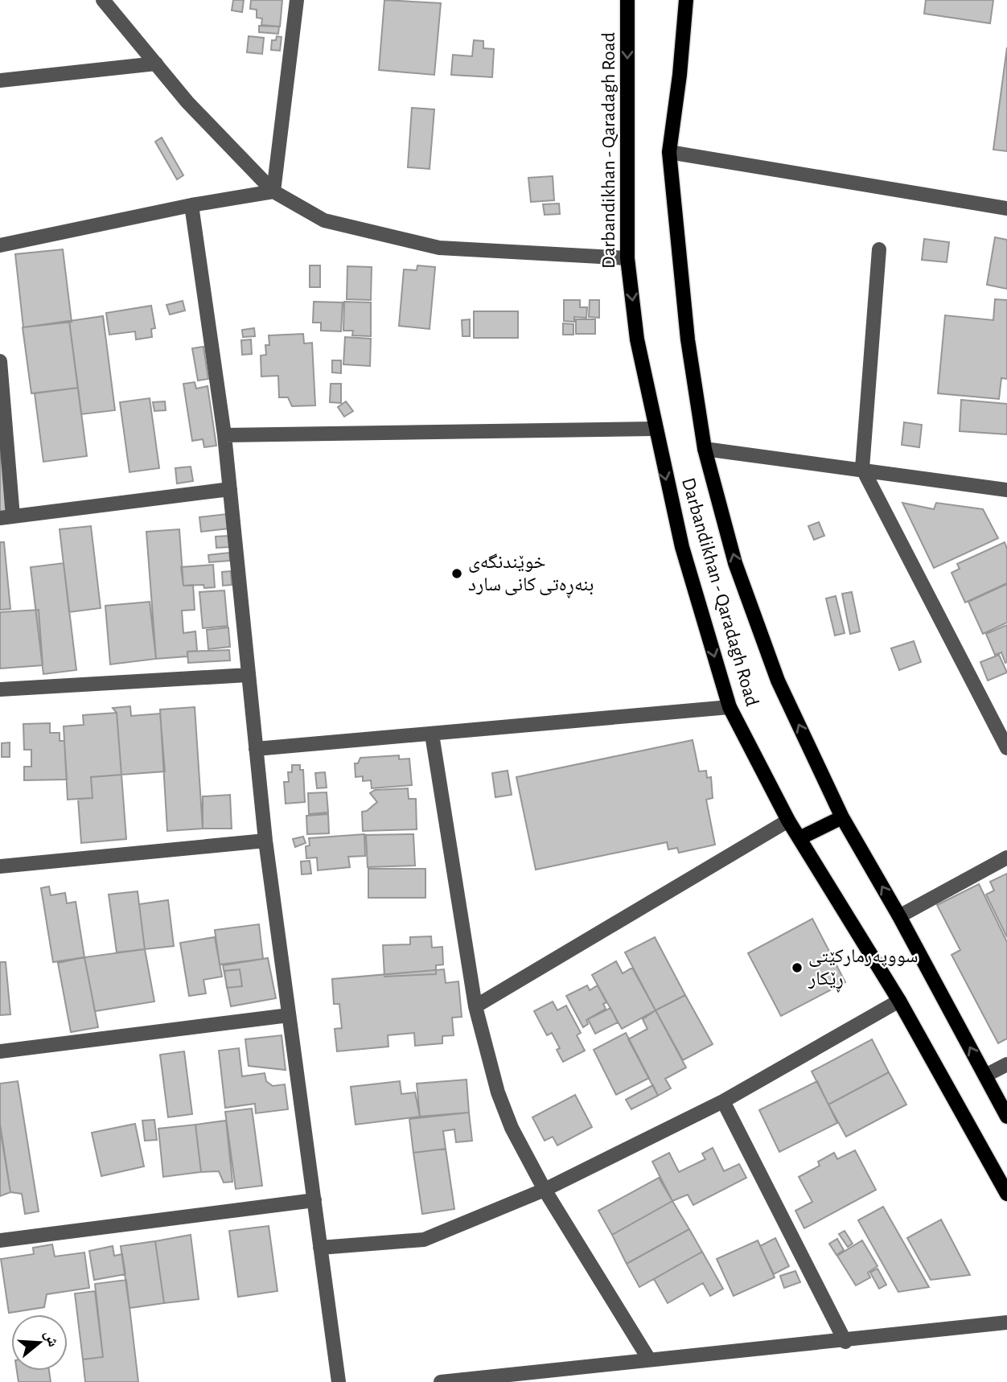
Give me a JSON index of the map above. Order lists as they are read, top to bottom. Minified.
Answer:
{"streets":{"main road":["Darbandikhan - Qaradagh Road"]},"places":["خوێندنگەی بنەڕەتی کانی سارد","سووپەرمارکێتی ڕێکار"],"north":"right"}
